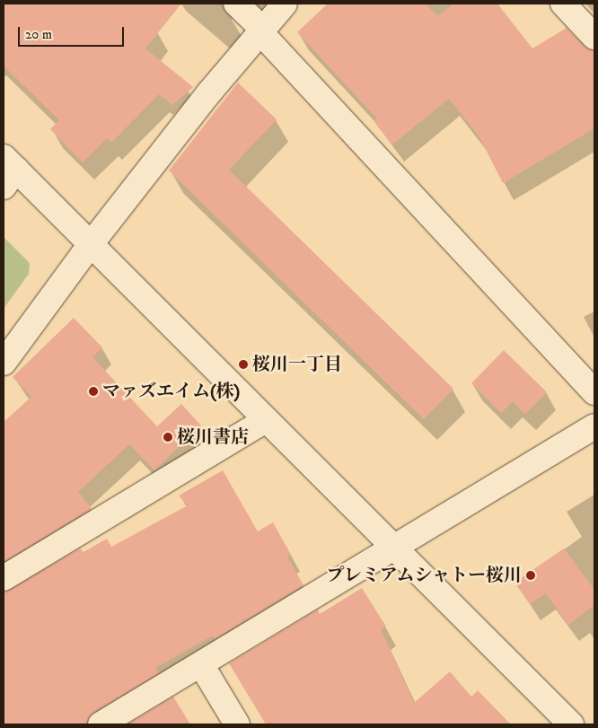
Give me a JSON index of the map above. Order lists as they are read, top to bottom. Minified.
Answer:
{"places":["桜川一丁目","マァズエイム(株)","桜川書店","プレミアムシャトー桜川"],"scale_bar":"20 m"}
